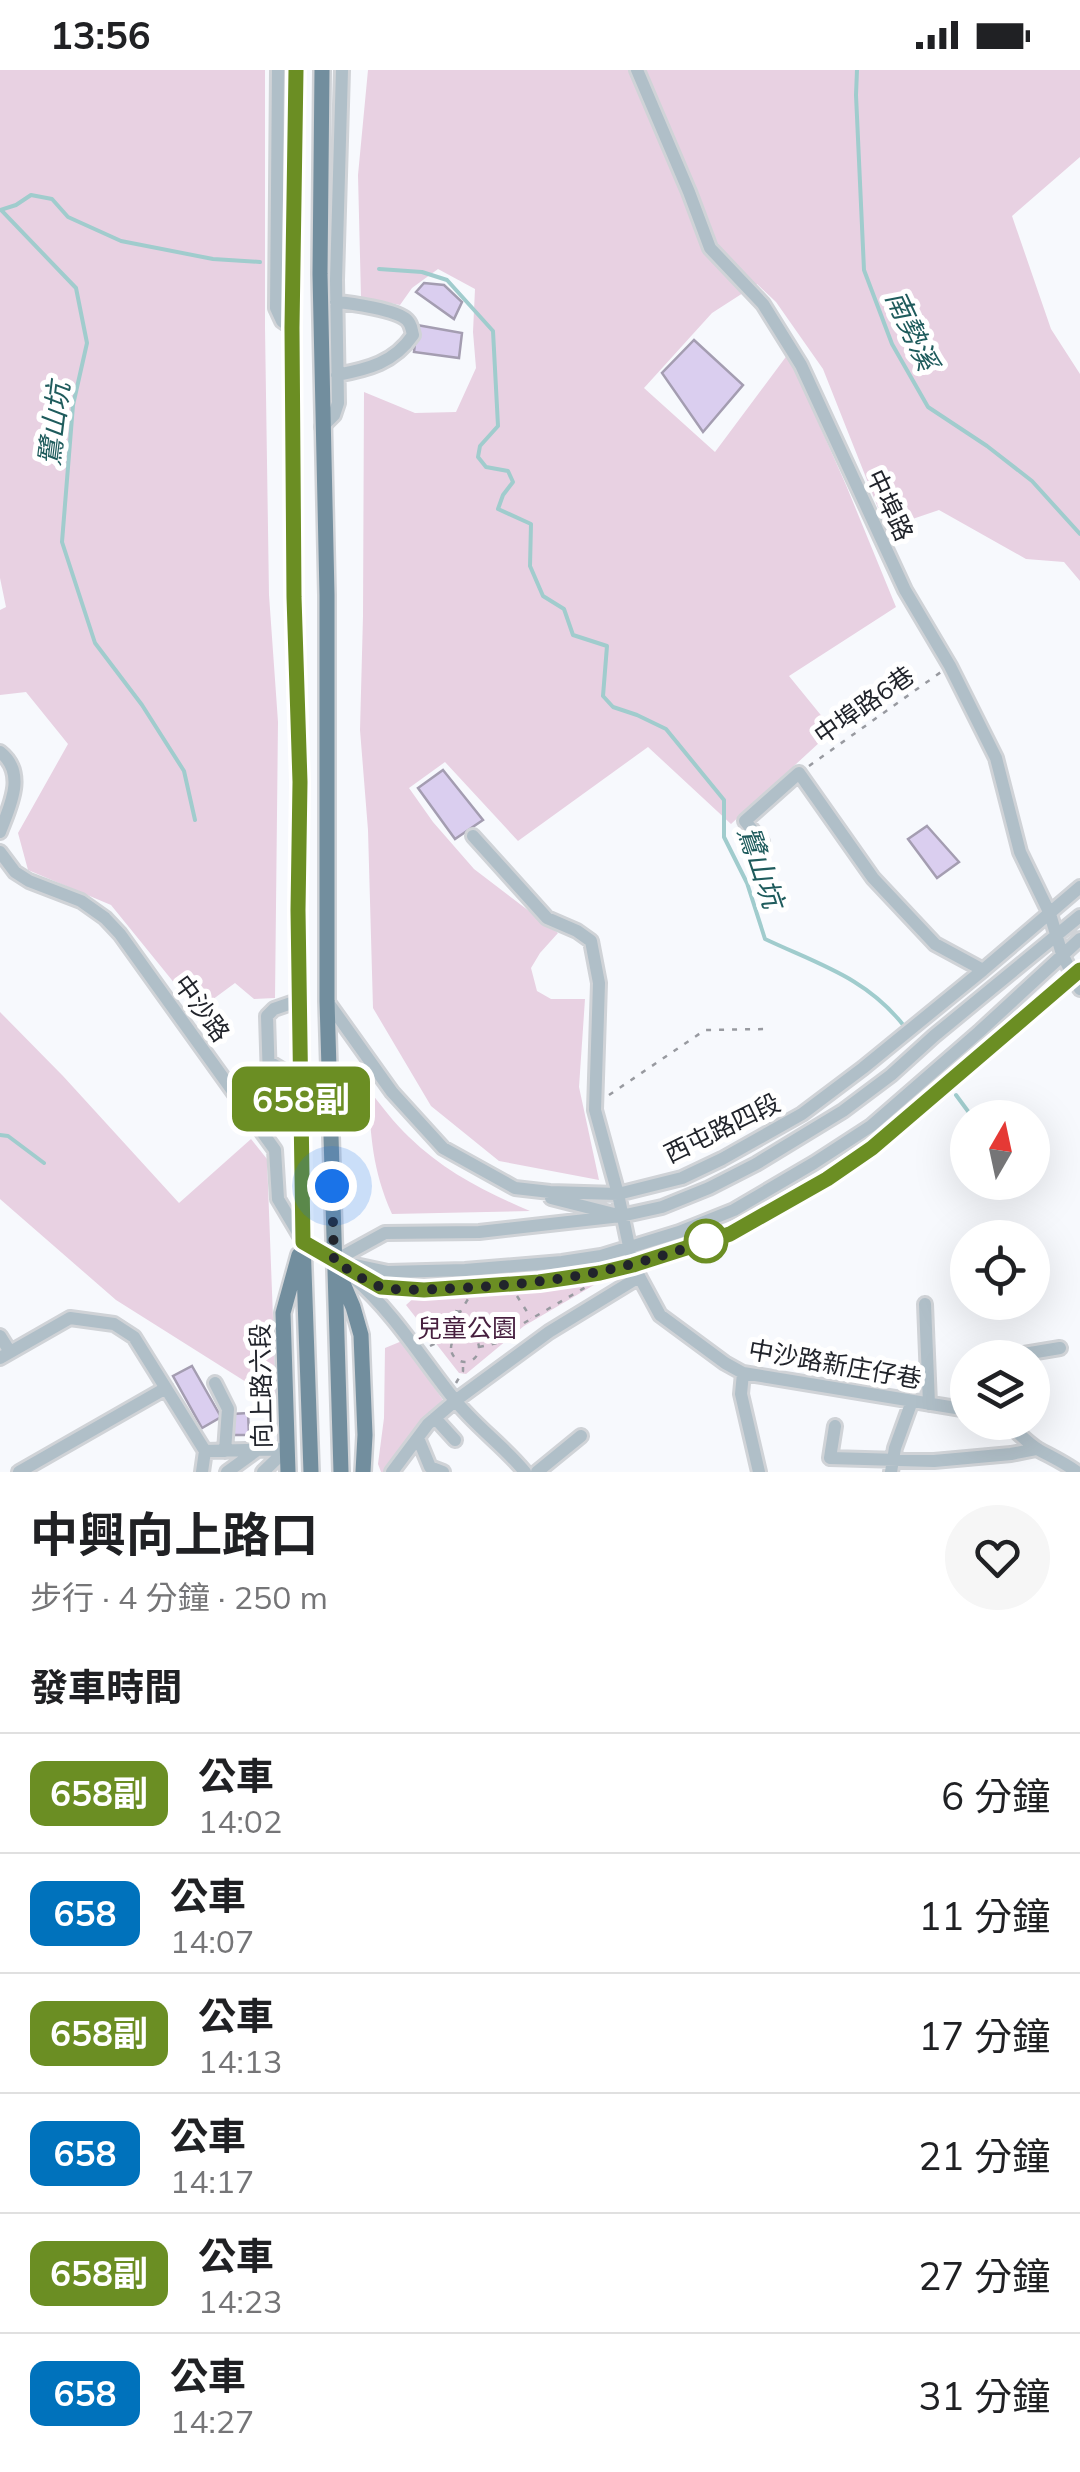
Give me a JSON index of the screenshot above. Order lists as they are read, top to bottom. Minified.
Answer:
{"streets":{"main road":["向上路六段"],"street":["中埠路","中沙路","西屯路四段","中沙路新庄仔巷"],"path":["中埠路6巷"]},"crossings":[["中埠路","中埠路6巷"],["中埠路","西屯路四段"],["中沙路","向上路六段"],["西屯路四段","中沙路新庄仔巷"]],"water":["南勢溪","鷺山坑"],"parks":["兒童公園"],"lines":["bus line 658副"],"north":"top","page":{"status":"13:56","on_map":"658副","heading":[["中興向上路口","步行 · 4 分鐘 · 250 m"],"發車時間"],"list":[{"mark":"658副","name":"公車","note":"14:02","value":"6 分鐘"},{"mark":"658","name":"公車","note":"14:07","value":"11 分鐘"},{"mark":"658副","name":"公車","note":"14:13","value":"17 分鐘"},{"mark":"658","name":"公車","note":"14:17","value":"21 分鐘"},{"mark":"658副","name":"公車","note":"14:23","value":"27 分鐘"},{"mark":"658","name":"公車","note":"14:27","value":"31 分鐘"}]}}
